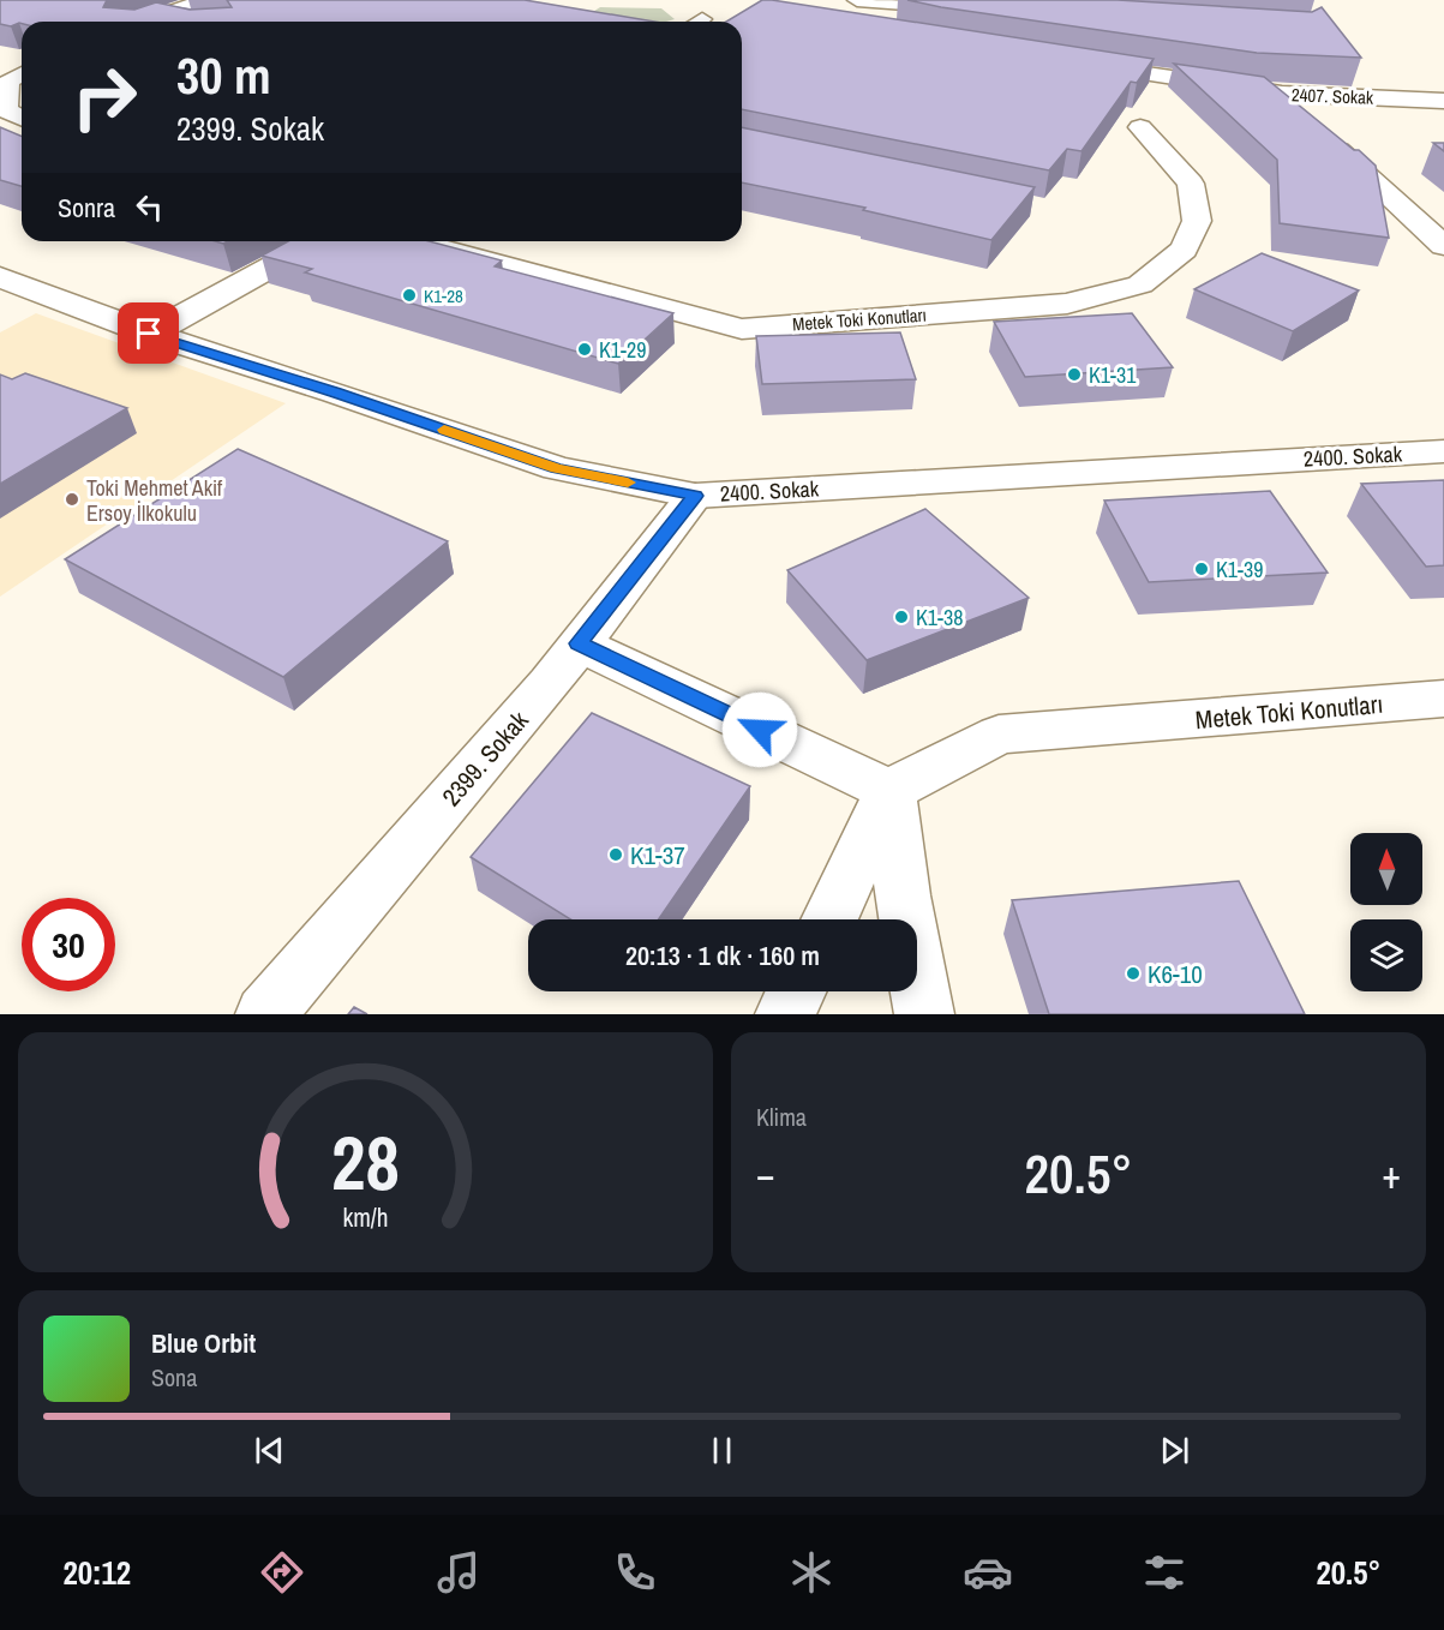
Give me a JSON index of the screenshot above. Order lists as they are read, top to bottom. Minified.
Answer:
{"streets":{"street":["2407. Sokak","Metek Toki Konutları","2400. Sokak","2399. Sokak"]},"crossings":[["2400. Sokak","2399. Sokak"]],"places":["K1-28","K1-29","K1-31","Toki Mehmet Akif Ersoy İlkokulu","K1-39","K1-38","K1-37","K6-10"],"north":"top","page":{"turn":["30 m","2399. Sokak"],"then":"Sonra","limit":"30","trip":"20:13 · 1 dk · 160 m","tile":"Klima","heat":["−","20.5°","+"],"song":["Blue Orbit","Sona"],"tabs":["20:12","20.5°"],"gauge":["28","km/h"]}}
